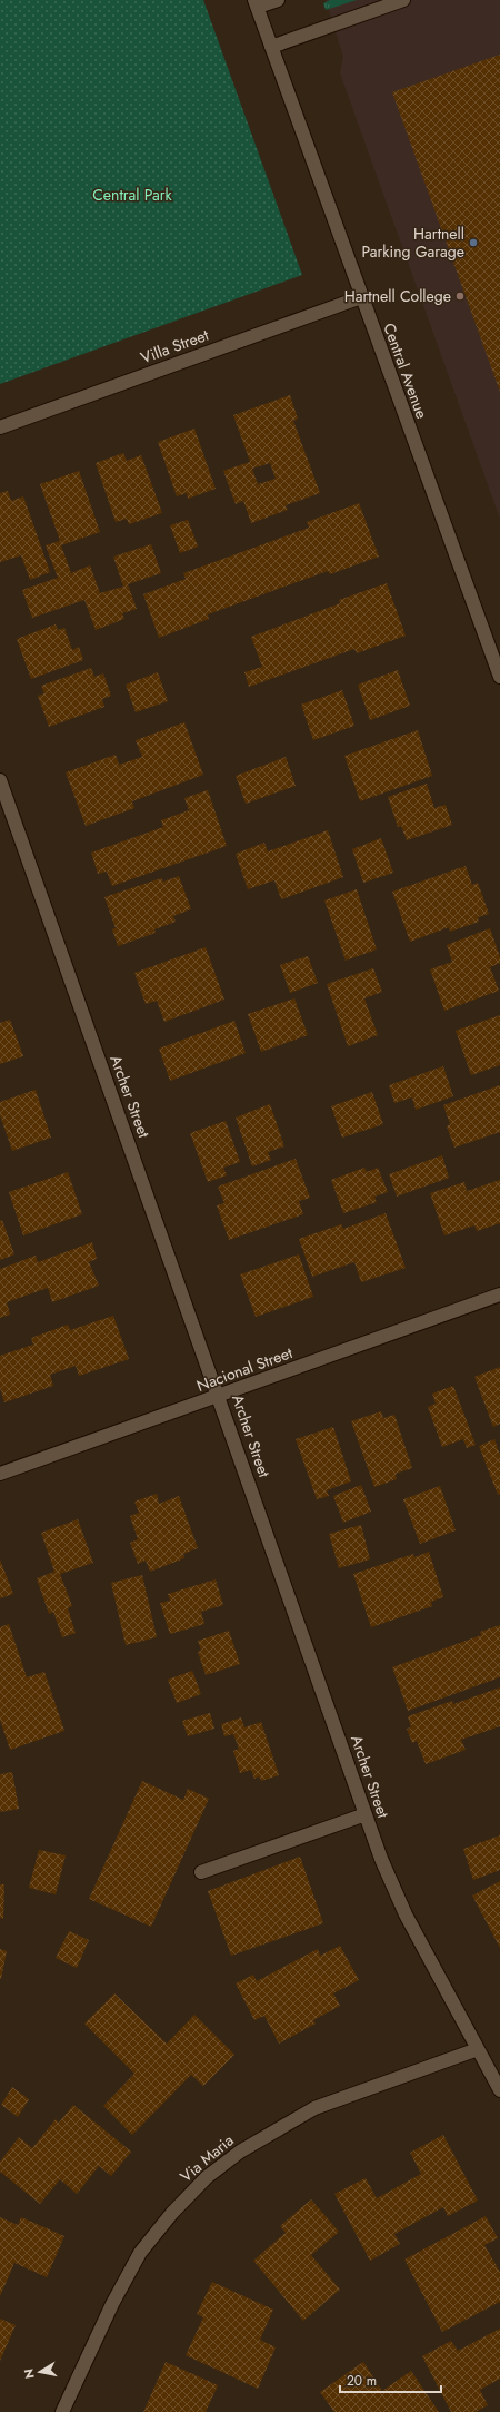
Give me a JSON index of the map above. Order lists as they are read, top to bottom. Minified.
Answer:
{"streets":{"street":["Villa Street","Central Avenue","Archer Street","Nacional Street","Via Maria"]},"crossings":[["Villa Street","Central Avenue"],["Archer Street","Nacional Street"],["Archer Street","Via Maria"]],"parks":["Central Park"],"places":["Hartnell Parking Garage","Hartnell College"],"scale_bar":"20 m","north":"left"}
